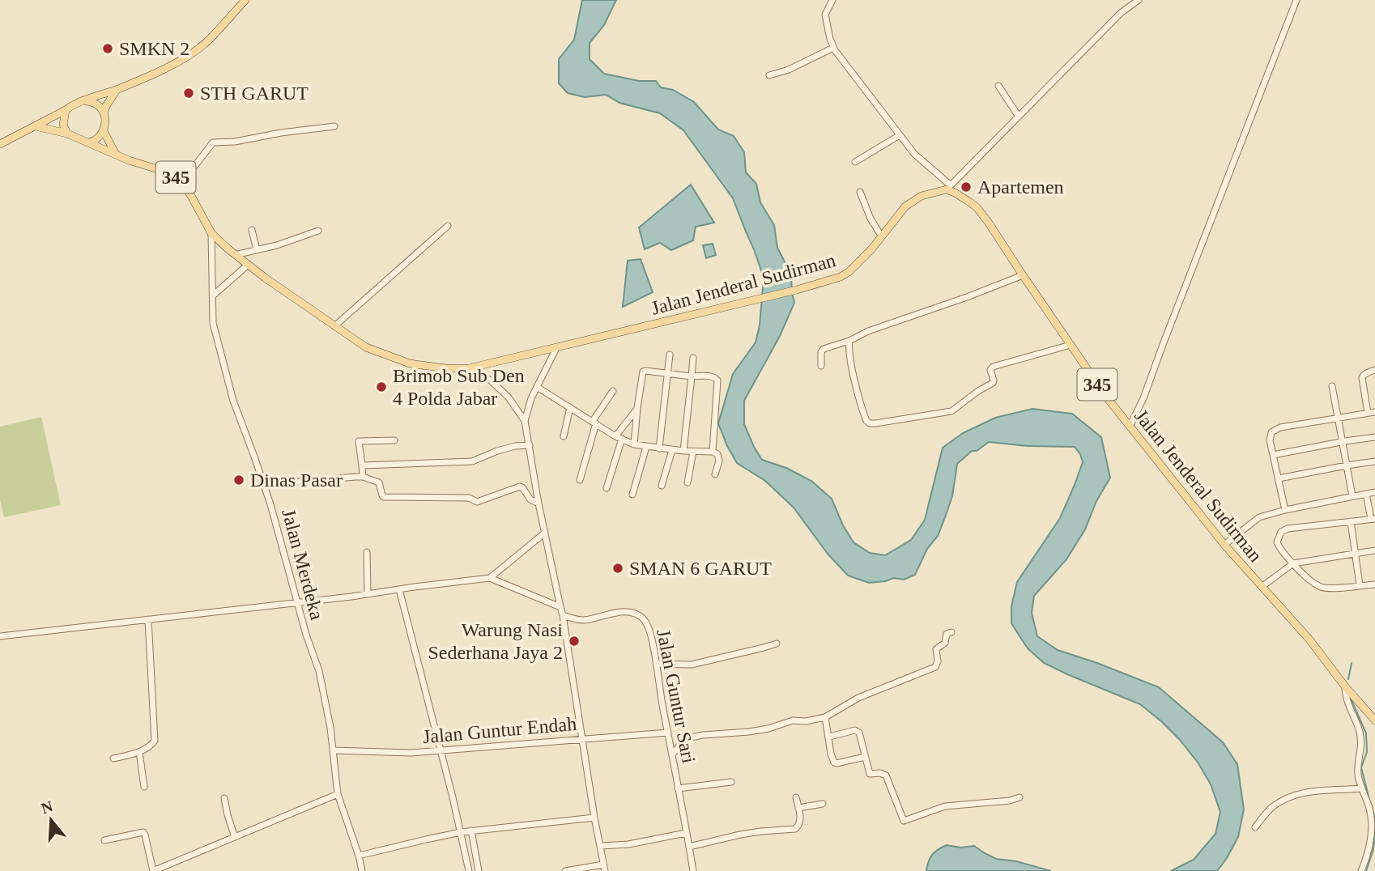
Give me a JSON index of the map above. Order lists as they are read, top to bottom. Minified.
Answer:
{"streets":{"main road":["345","Jalan Jenderal Sudirman"],"street":["Jalan Merdeka","Jalan Guntur Sari","Jalan Guntur Endah"]},"crossings":[["345","Jalan Jenderal Sudirman"],["Jalan Jenderal Sudirman","Jalan Merdeka"],["Jalan Merdeka","Jalan Guntur Endah"],["Jalan Guntur Sari","Jalan Guntur Endah"]],"places":["SMKN 2","STH GARUT","Apartemen","Brimob Sub Den 4 Polda Jabar","Dinas Pasar","SMAN 6 GARUT","Warung Nasi Sederhana Jaya 2"],"north":"top"}
